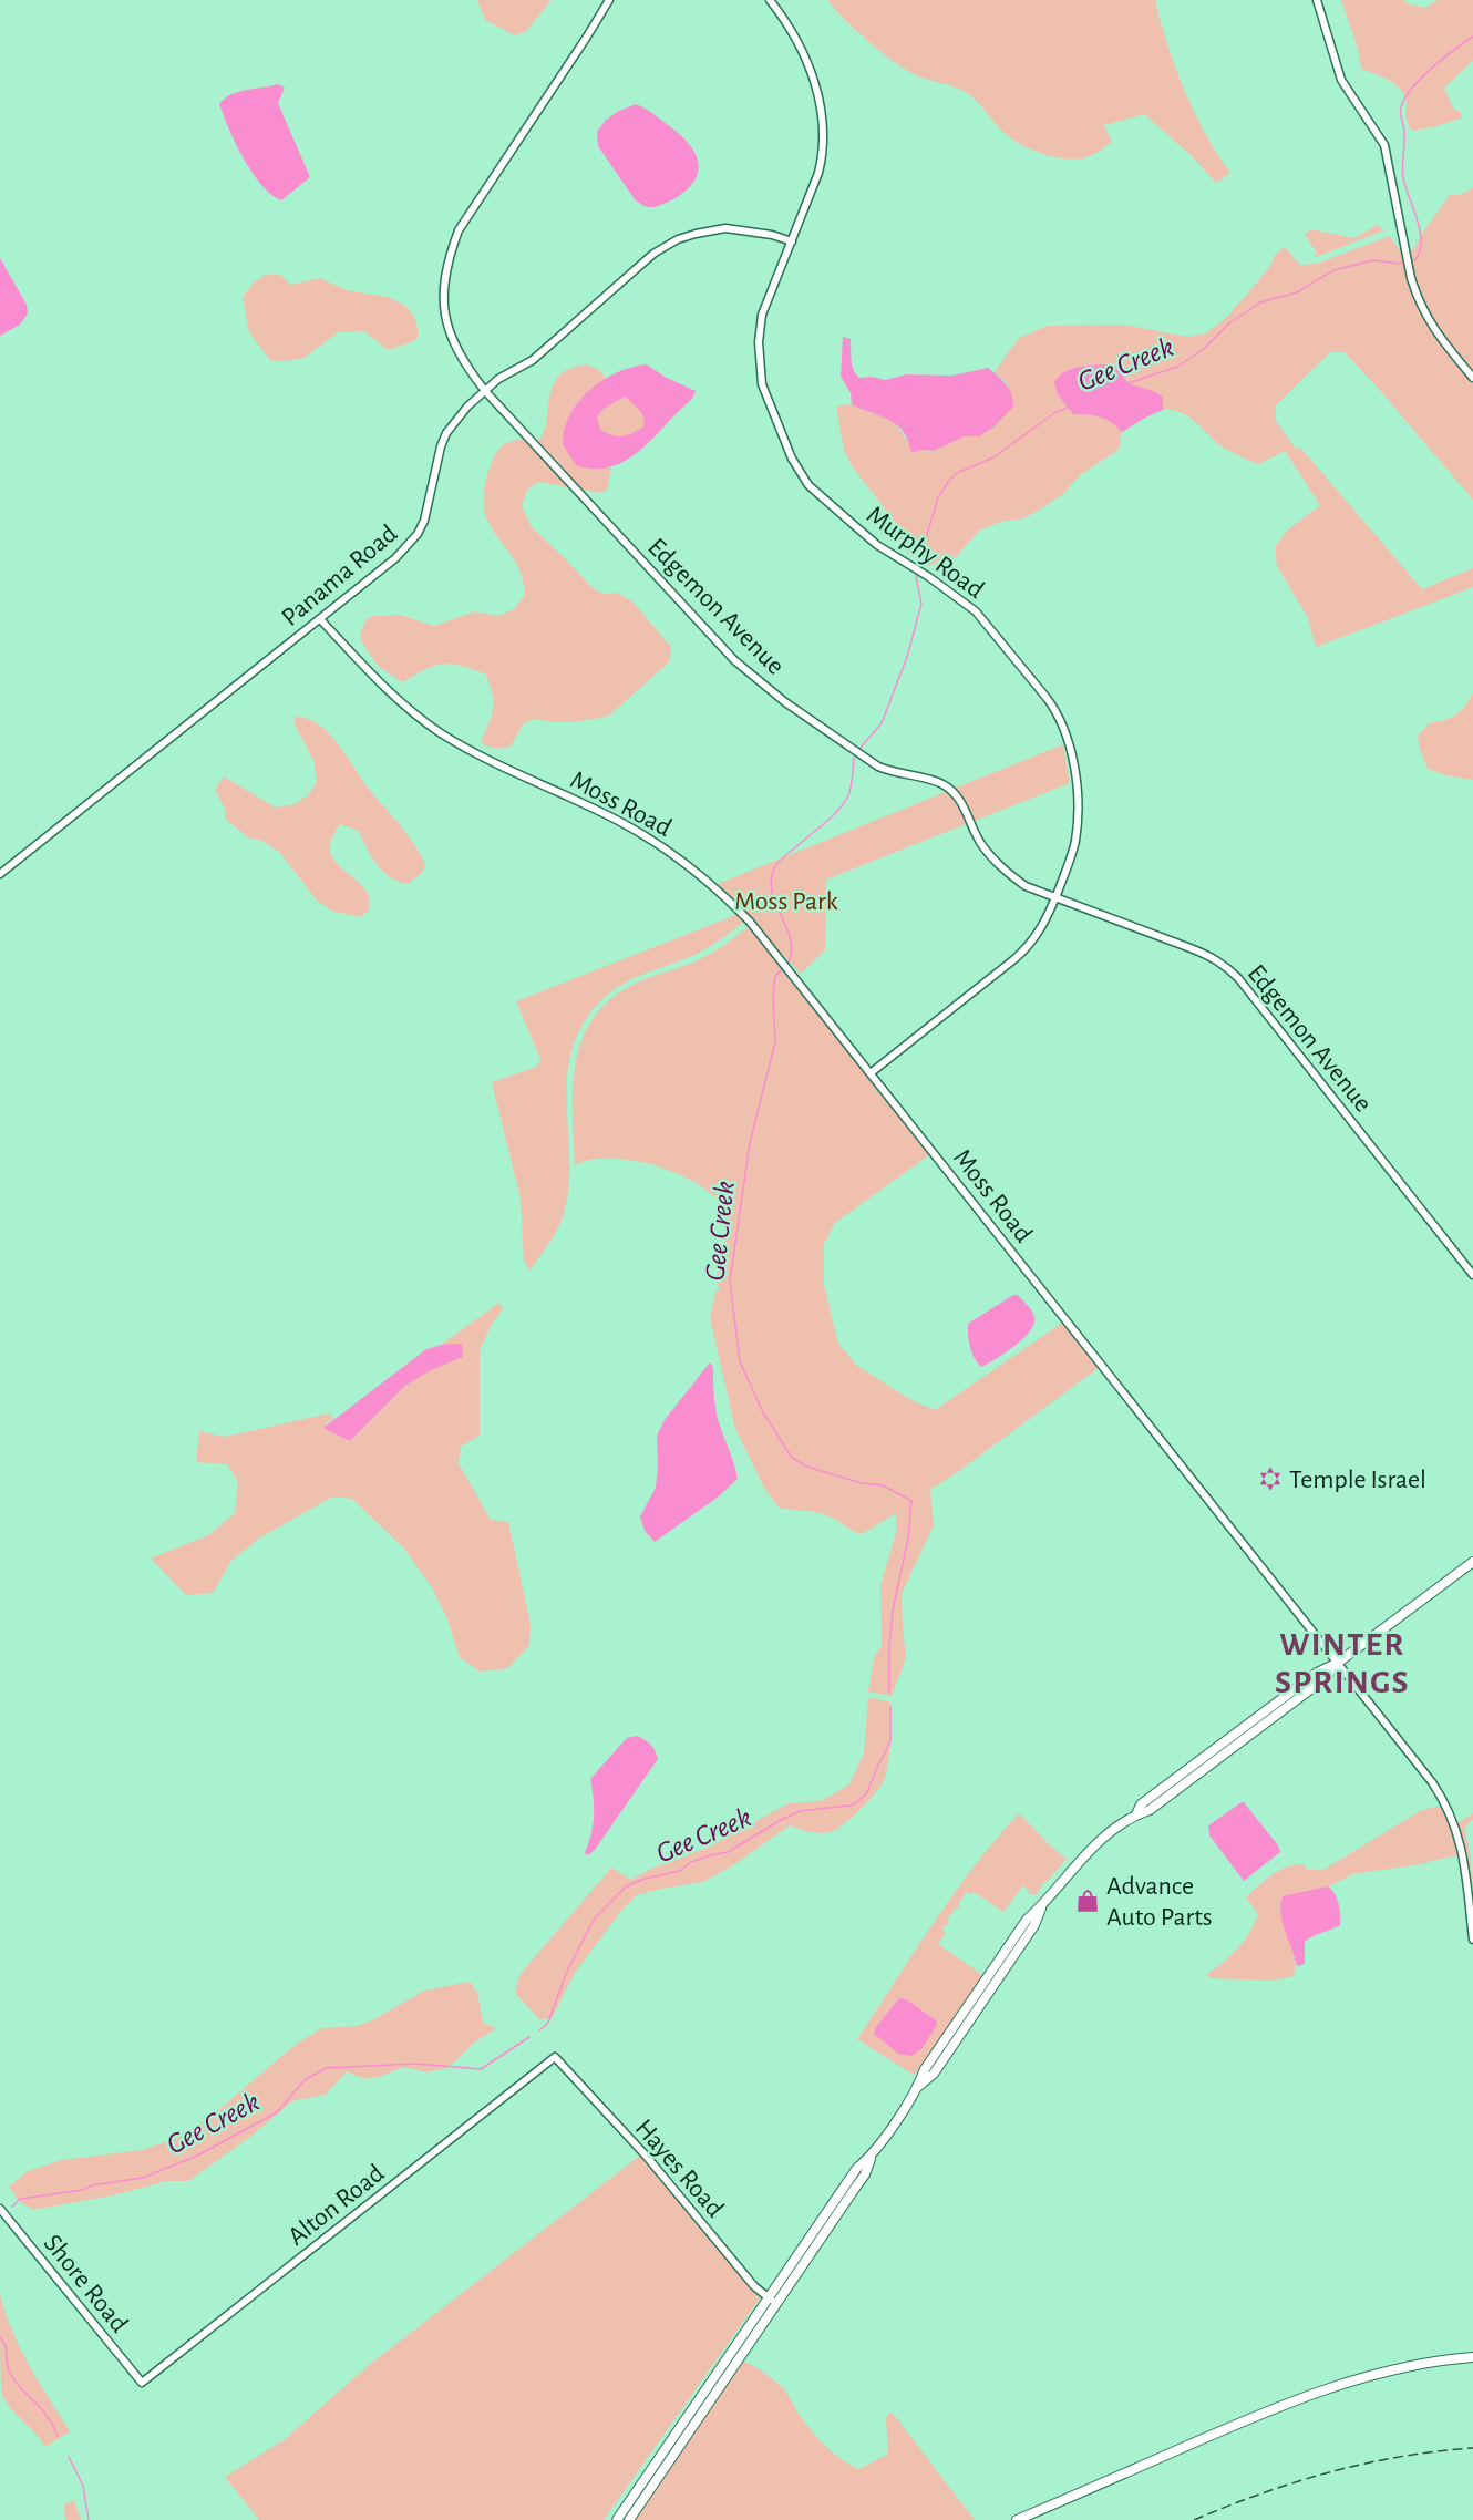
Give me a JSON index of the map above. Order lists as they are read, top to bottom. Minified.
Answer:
{"streets":{"street":["Murphy Road","Panama Road","Edgemon Avenue","Moss Road","Hayes Road","Alton Road","Shore Road"]},"crossings":[["Murphy Road","Panama Road"],["Murphy Road","Edgemon Avenue"],["Murphy Road","Moss Road"],["Panama Road","Edgemon Avenue"],["Panama Road","Moss Road"],["Hayes Road","Alton Road"],["Alton Road","Shore Road"]],"districts":["WINTER SPRINGS"],"water":["Gee Creek"],"parks":["Moss Park"],"places":{"synagogue":["Temple Israel"],"shop":["Advance Auto Parts"]}}
